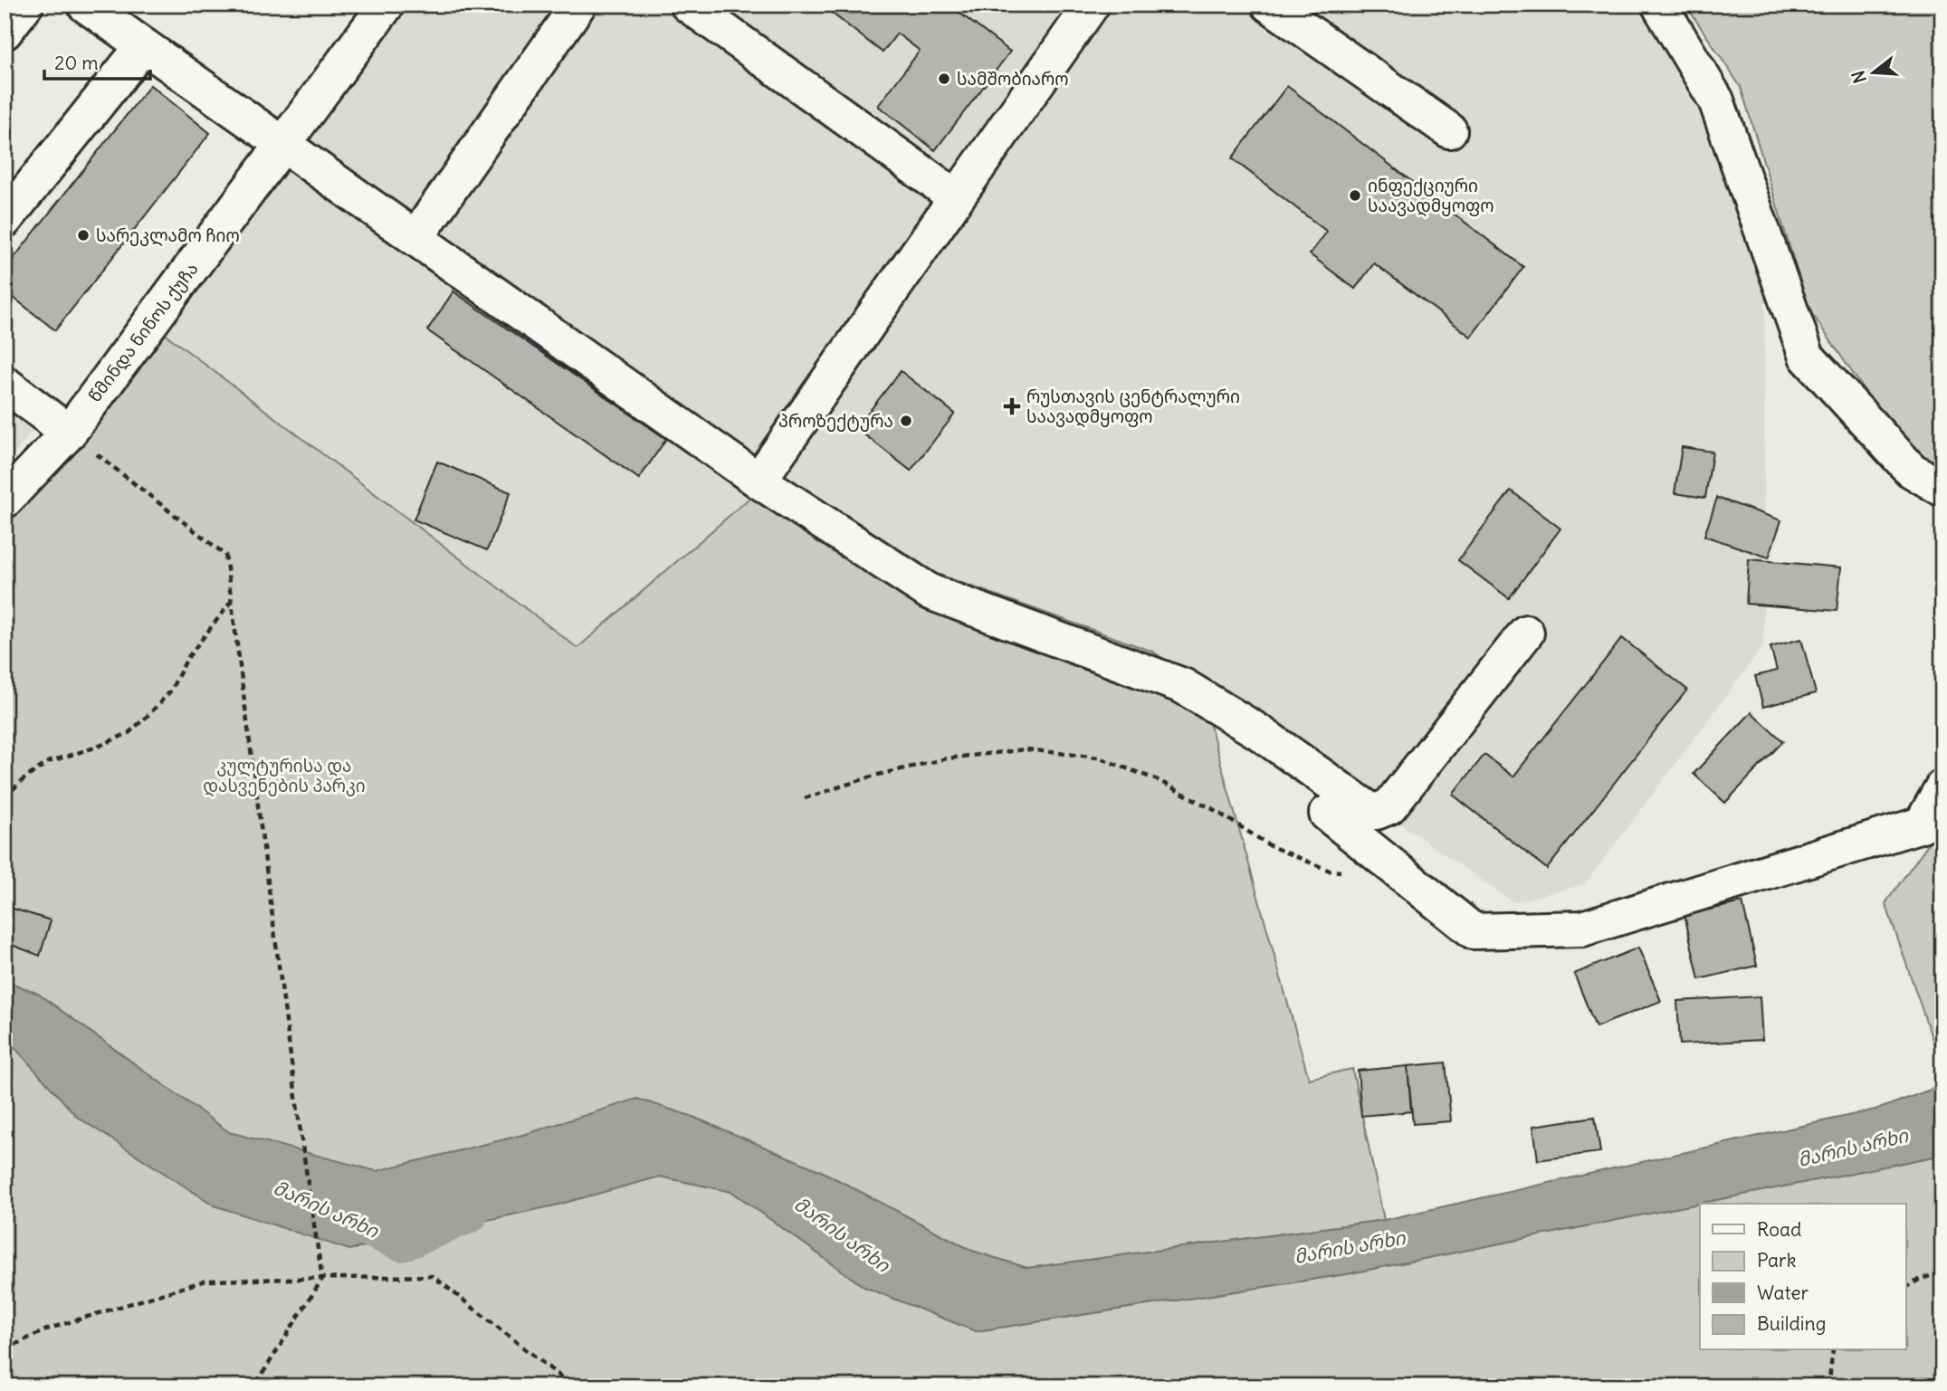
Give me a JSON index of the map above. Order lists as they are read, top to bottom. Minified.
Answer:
{"streets":{"street":["წმინდა ნინოს ქუჩა"]},"water":["მარის არხი"],"parks":["კულტურისა და დასვენების პარკი"],"places":{"other":["სამშობიარო","ინფექციური საავადმყოფო","სარეკლამო ჩიო","პროზექტურა"],"health":["რუსთავის ცენტრალური საავადმყოფო"]},"legend":["Road","Park","Water","Building"],"scale_bar":"20 m","north":"left"}
